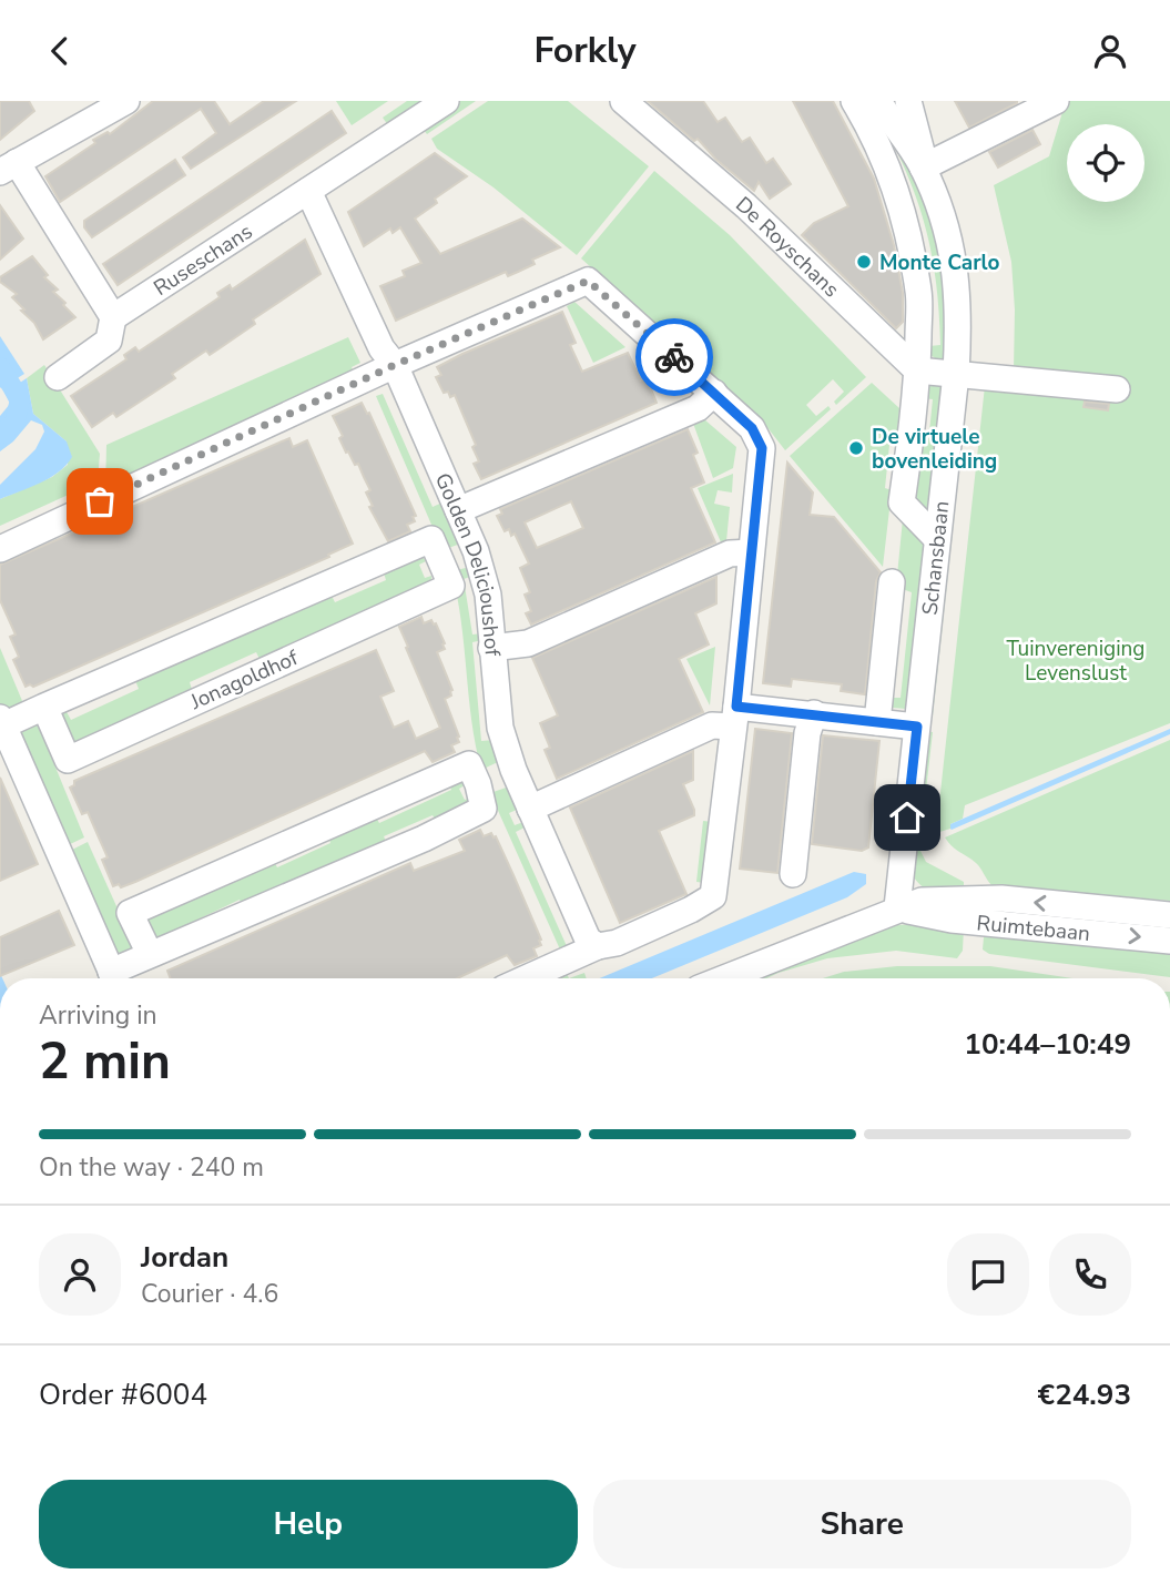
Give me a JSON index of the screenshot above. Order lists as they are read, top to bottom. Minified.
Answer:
{"streets":{"street":["De Royschans","Ruseschans","Schansbaan","Golden Delicioushof","Jonagoldhof","Ruimtebaan"]},"crossings":[["De Royschans","Schansbaan"],["Ruseschans","Golden Delicioushof"],["Schansbaan","Ruimtebaan"]],"parks":["Tuinvereniging Levenslust"],"places":["Monte Carlo","De virtuele bovenleiding"],"page":{"header":"Forkly","heading":["2 min","Arriving in","10:44–10:49"],"panel":["Jordan","Courier · 4.6","Order #6004","€24.93"],"bar":"On the way · 240 m","buttons":["Help","Share"]}}
